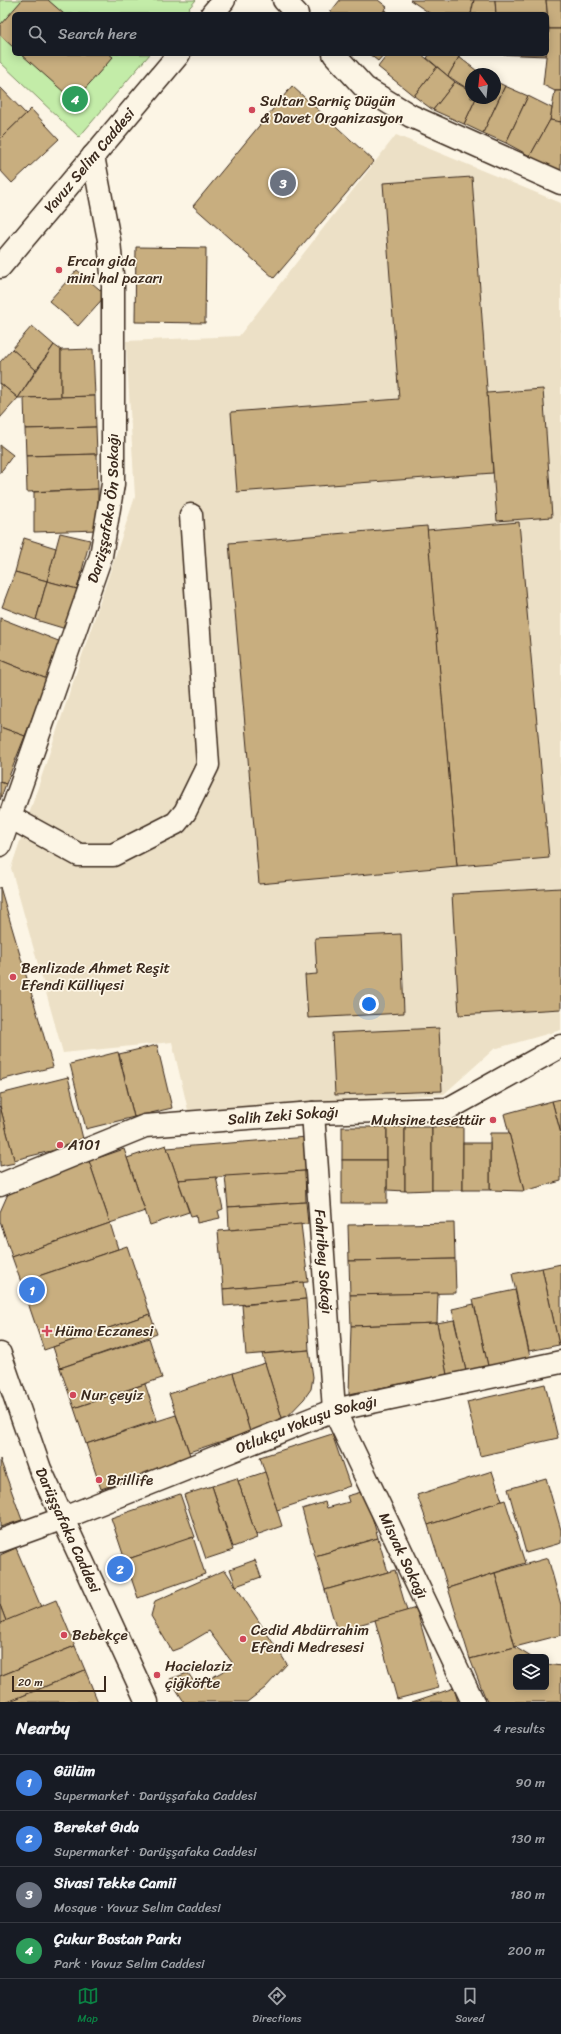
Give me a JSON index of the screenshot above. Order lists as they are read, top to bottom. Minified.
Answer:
{"streets":{"street":["Yavuz Selim Caddesi","Darüşşafaka Ön Sokağı","Salih Zeki Sokağı","Fahribey Sokağı","Otlukçu Yokuşu Sokağı","Darüşşafaka Caddesi","Misvak Sokağı"]},"crossings":[["Yavuz Selim Caddesi","Darüşşafaka Ön Sokağı"],["Salih Zeki Sokağı","Fahribey Sokağı"],["Fahribey Sokağı","Otlukçu Yokuşu Sokağı"],["Fahribey Sokağı","Misvak Sokağı"],["Otlukçu Yokuşu Sokağı","Darüşşafaka Caddesi"],["Otlukçu Yokuşu Sokağı","Misvak Sokağı"]],"places":{"other":["Sultan Sarniç Dügün & Davet Organizasyon","Ercan gida mini hal pazarı","Benlizade Ahmet Reşit Efendi Külliyesi","Muhsine tesettür","A101","Nur çeyiz","Brillife","Bebekçe","Cedid Abdürrahim Efendi Medresesi","Hacielaziz çiğköfte"],"health":["Hüma Eczanesi"]},"scale_bar":"20 m","north":"top","page":{"search":"Search here","pins":["4","3","1","2"],"scale":"20 m","heading":["Nearby","4 results"],"list":[{"mark":"1","name":"Gülüm","note":"Supermarket · Darüşşafaka Caddesi","value":"90 m"},{"mark":"2","name":"Bereket Gıda","note":"Supermarket · Darüşşafaka Caddesi","value":"130 m"},{"mark":"3","name":"Sivasi Tekke Camii","note":"Mosque · Yavuz Selim Caddesi","value":"180 m"},{"mark":"4","name":"Çukur Bostan Parkı","note":"Park · Yavuz Selim Caddesi","value":"200 m"}],"nav":["Map","Directions","Saved"]}}
